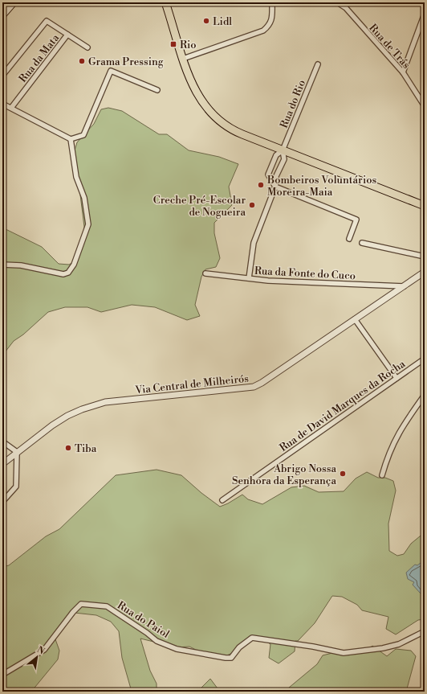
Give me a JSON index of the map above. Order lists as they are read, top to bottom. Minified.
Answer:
{"streets":{"street":["Rua de Trás","Rua da Mata","Rua do Rio","Rua da Fonte do Cuco","Via Central de Milheirós","Rua de David Marques da Rocha","Rua do Paiol"]},"crossings":[["Rua do Rio","Rua da Fonte do Cuco"],["Rua da Fonte do Cuco","Via Central de Milheirós"]],"places":{"other":["Lidl","Grama Pressing","Bombeiros Voluntários Moreira-Maia","Creche Pré-Escolar de Nogueira","Tiba","Abrigo Nossa Senhora da Esperança"],"transit":["Rio"]},"north":"top right"}
